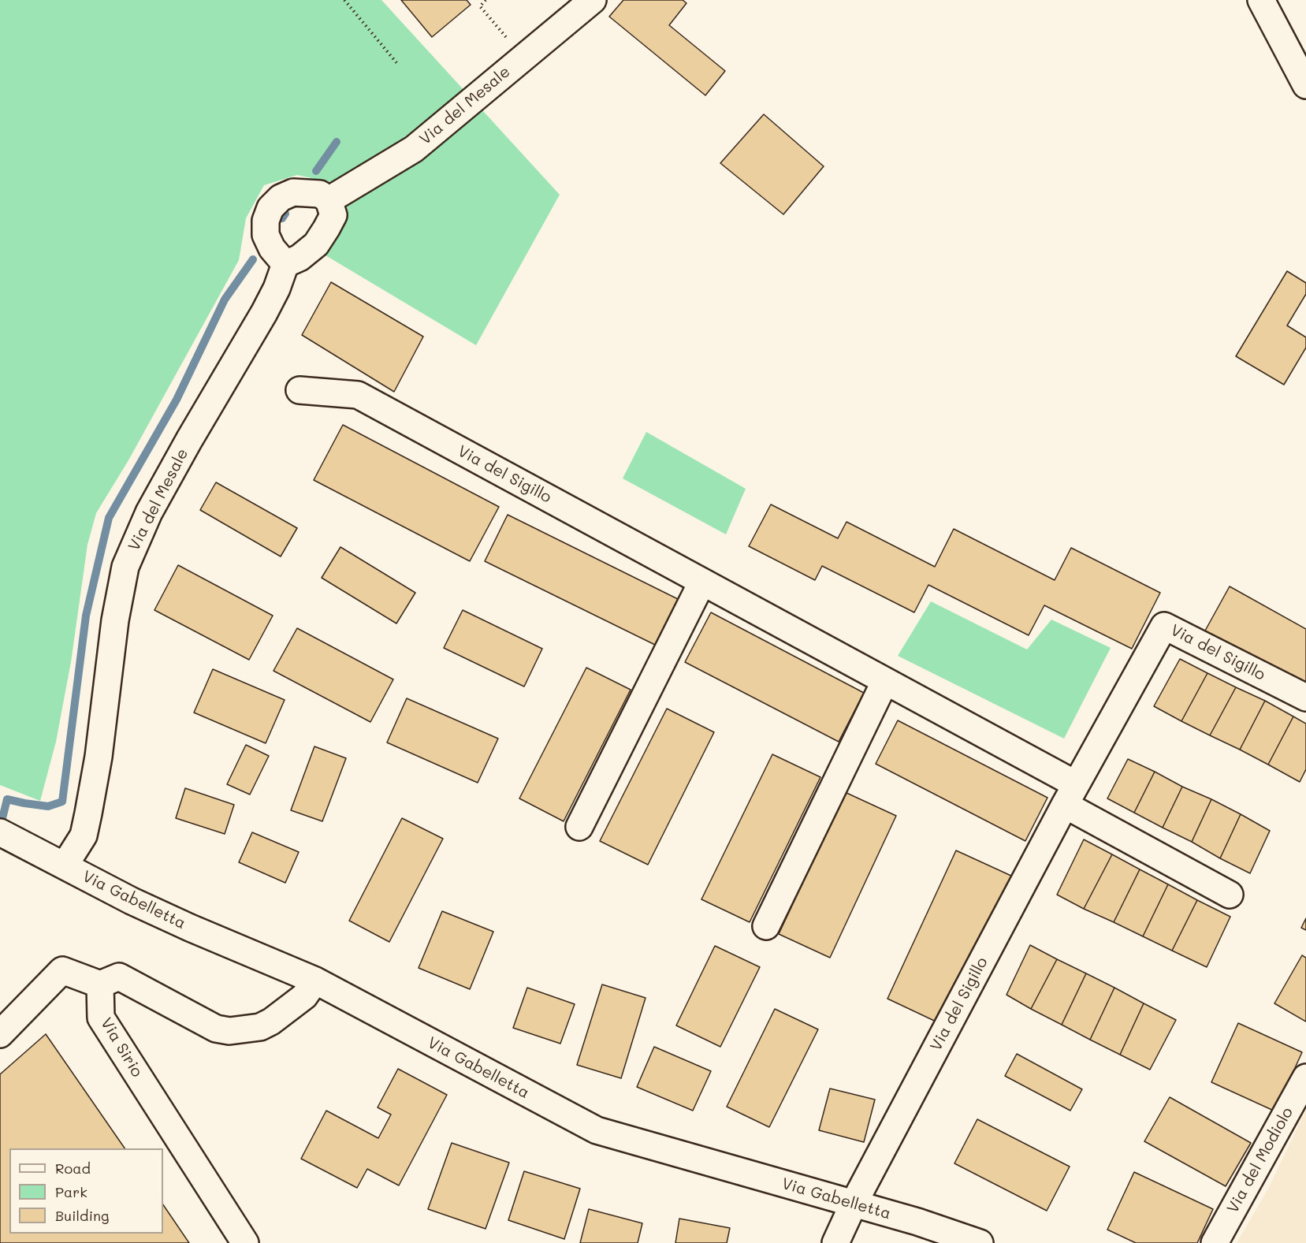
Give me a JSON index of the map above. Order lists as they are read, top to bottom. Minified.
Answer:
{"streets":{"street":["Via del Mesale","Via del Sigillo","Via Gabelletta","Via Sirio","Via del Modiolo"]},"crossings":[["Via del Mesale","Via Gabelletta"],["Via del Sigillo","Via Gabelletta"]],"legend":["Road","Park","Building"]}
